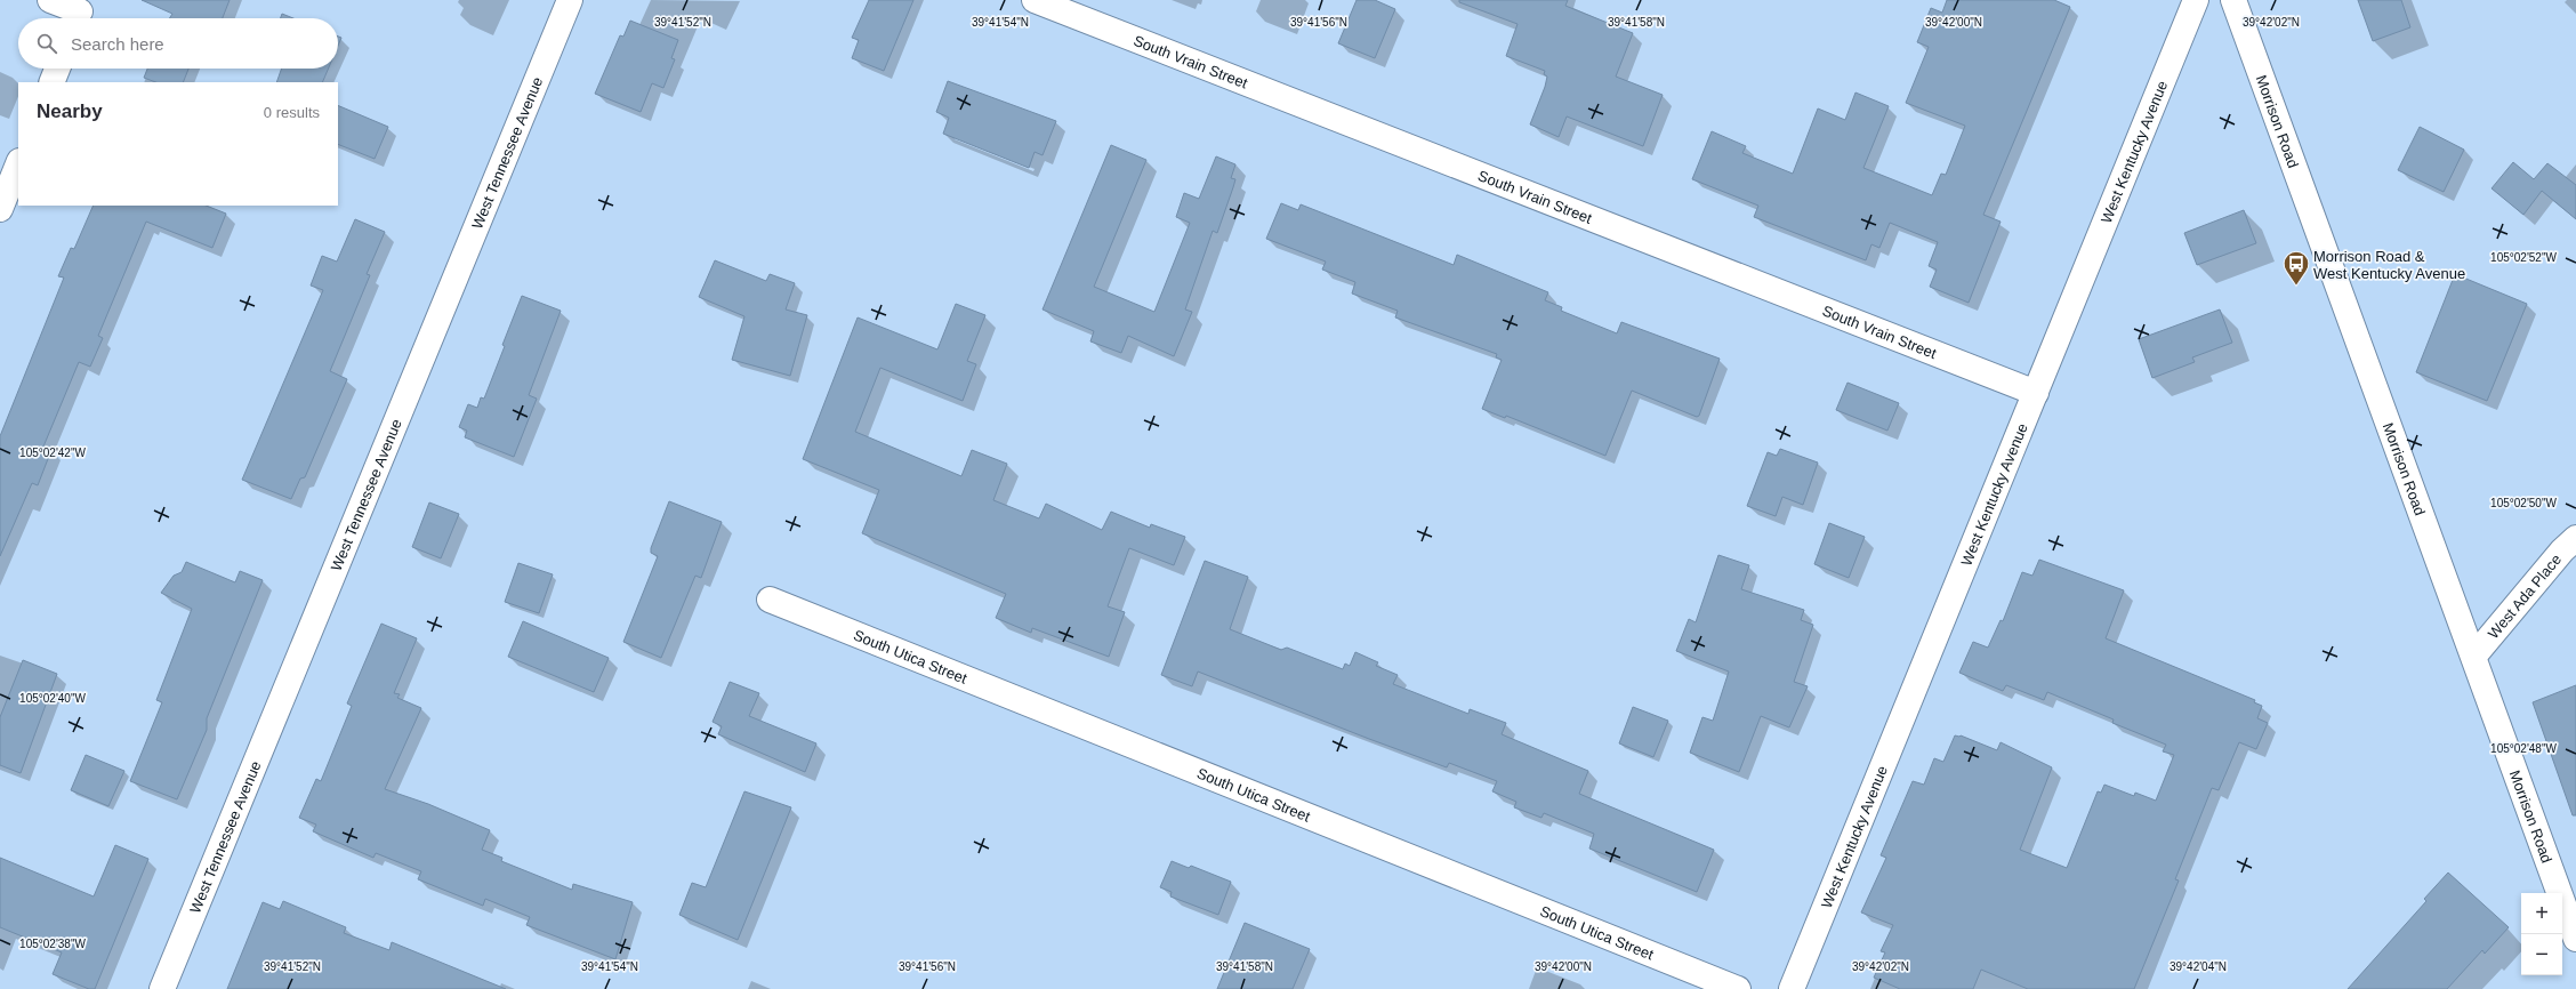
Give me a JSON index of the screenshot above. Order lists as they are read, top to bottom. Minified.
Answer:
{"streets":{"street":["South Vrain Street","Morrison Road","West Tennessee Avenue","West Kentucky Avenue","West Ada Place","South Utica Street"]},"crossings":[["South Vrain Street","West Kentucky Avenue"],["Morrison Road","West Ada Place"]],"places":{"bus stop":["Morrison Road & West Kentucky Avenue"]},"page":{"search":"Search here","heading":["Nearby","0 results"],"map_buttons":["+","−"]},"coordinates":["39°41'52\"N","39°41'54\"N","39°41'56\"N","39°41'58\"N","39°42'00\"N","39°42'02\"N","105°02'52\"W","105°02'42\"W","105°02'50\"W","105°02'40\"W","105°02'48\"W","105°02'38\"W","39°42'04\"N"]}
